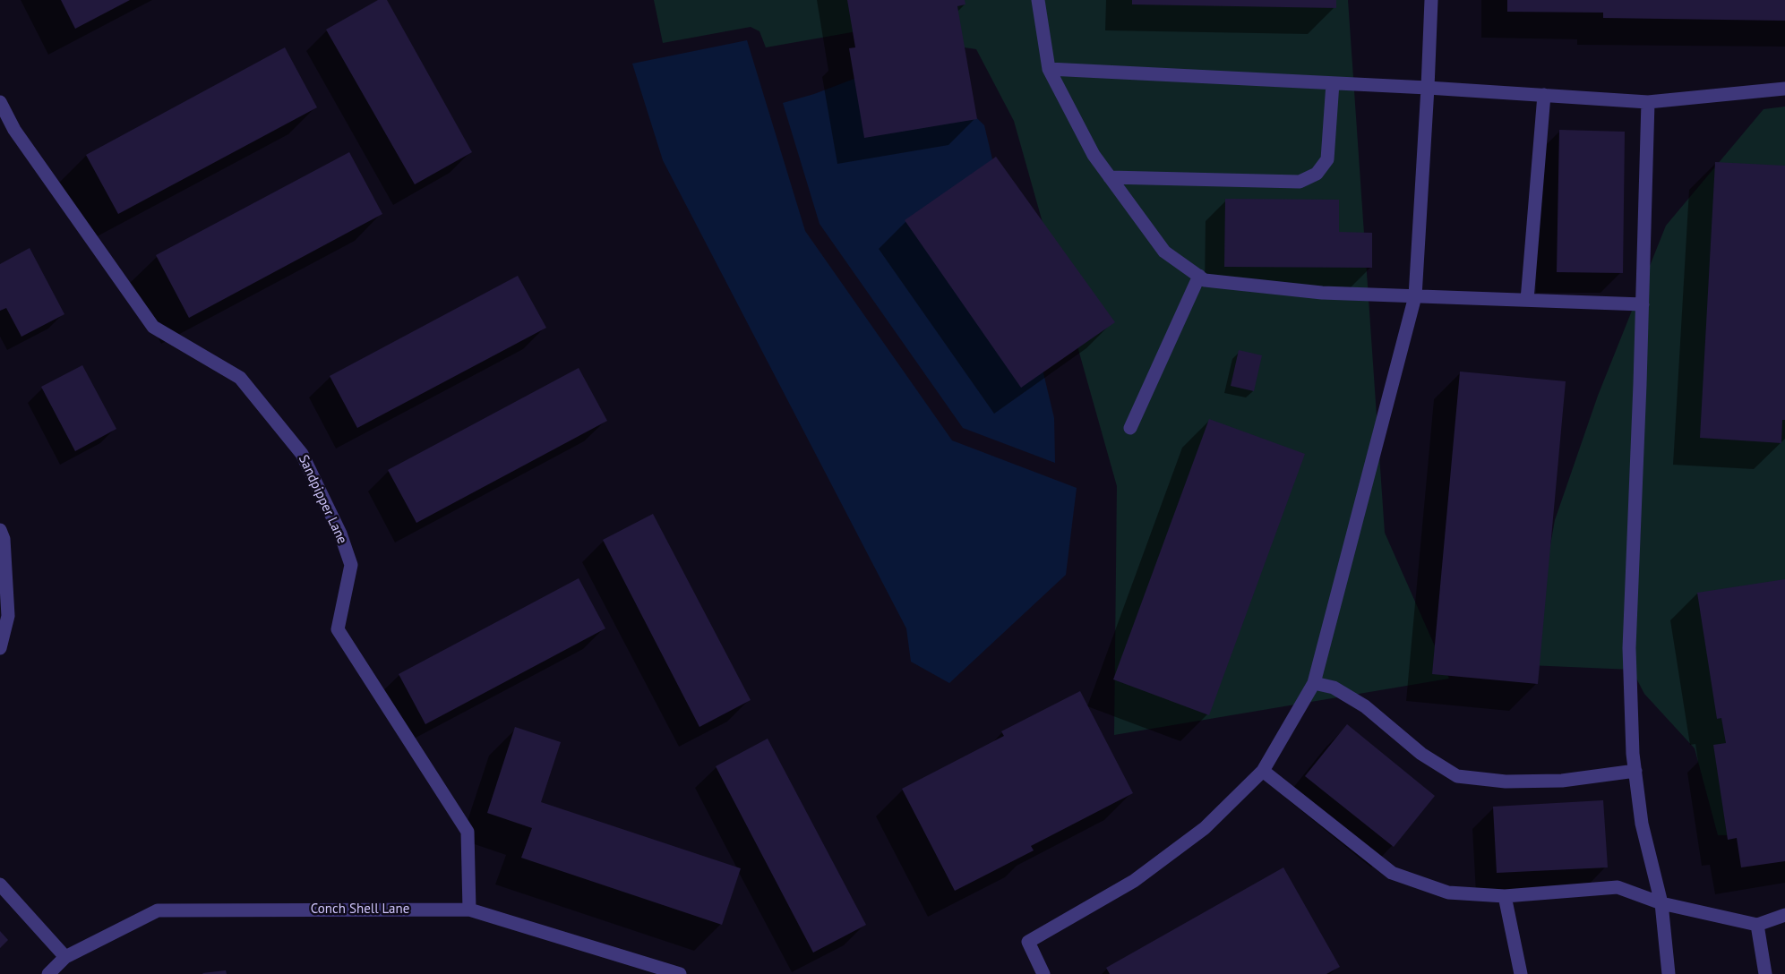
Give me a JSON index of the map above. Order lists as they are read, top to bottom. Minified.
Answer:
{"streets":{"street":["Sandpipper Lane","Conch Shell Lane"]},"crossings":[["Sandpipper Lane","Conch Shell Lane"]]}
